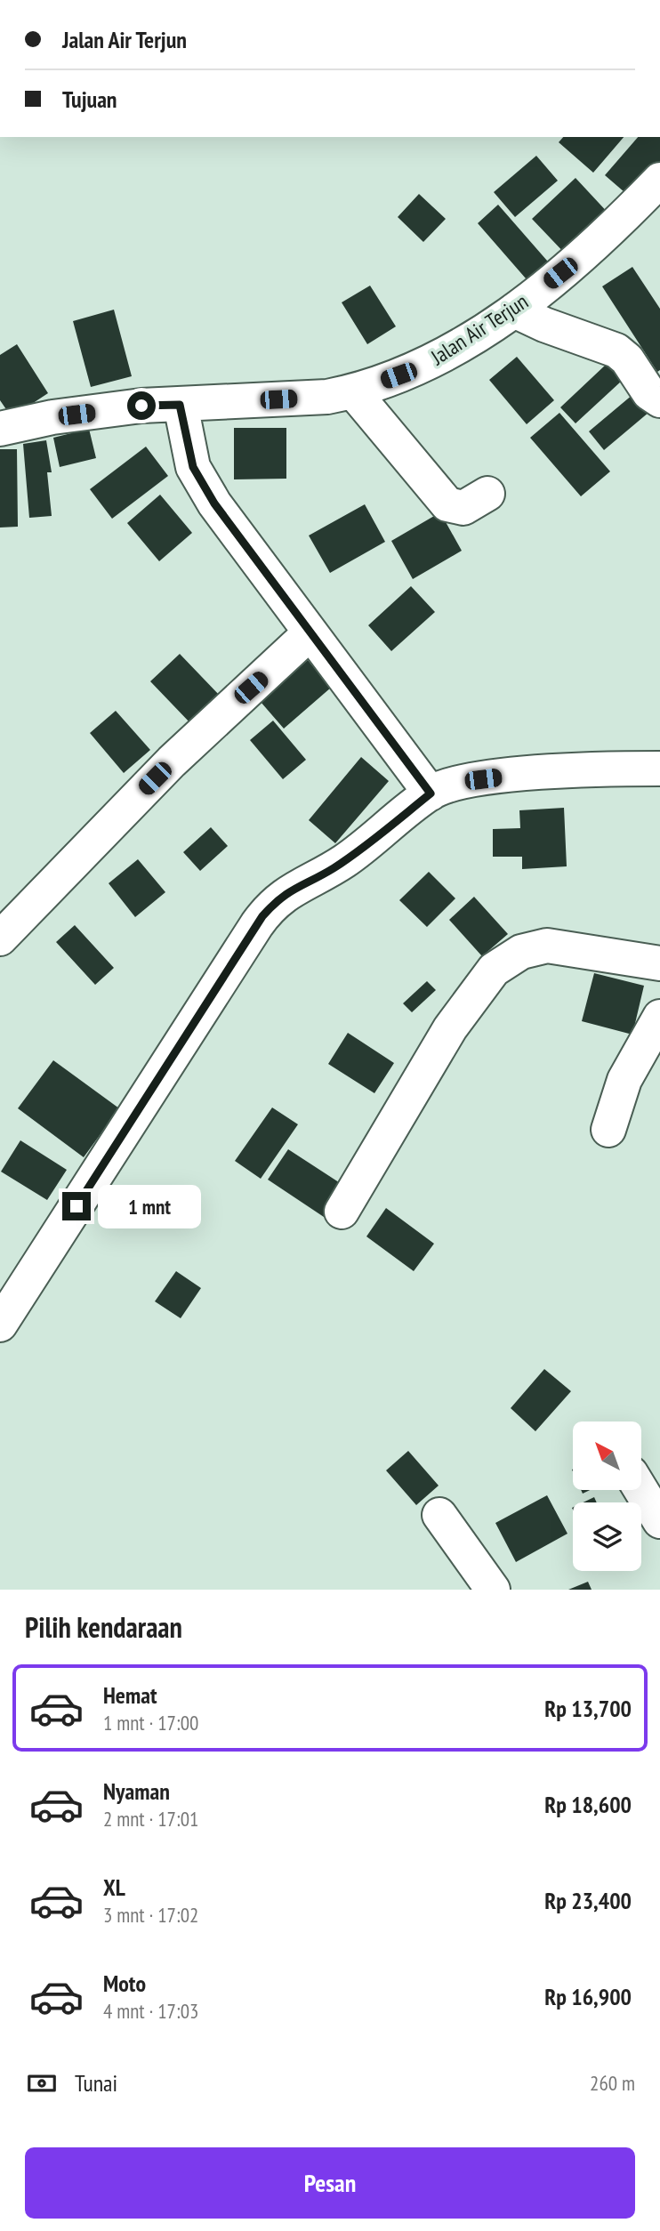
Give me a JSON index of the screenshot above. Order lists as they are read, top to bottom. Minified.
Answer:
{"streets":{"street":["Jalan Air Terjun"]},"north":"top left","page":{"banner":["Jalan Air Terjun","Tujuan"],"bubble":"1 mnt","heading":"Pilih kendaraan","list":[{"name":"Hemat","note":"1 mnt · 17:00","value":"Rp 13,700"},{"name":"Nyaman","note":"2 mnt · 17:01","value":"Rp 18,600"},{"name":"XL","note":"3 mnt · 17:02","value":"Rp 23,400"},{"name":"Moto","note":"4 mnt · 17:03","value":"Rp 16,900"}],"pay":["Tunai","260 m"],"buttons":"Pesan"}}
